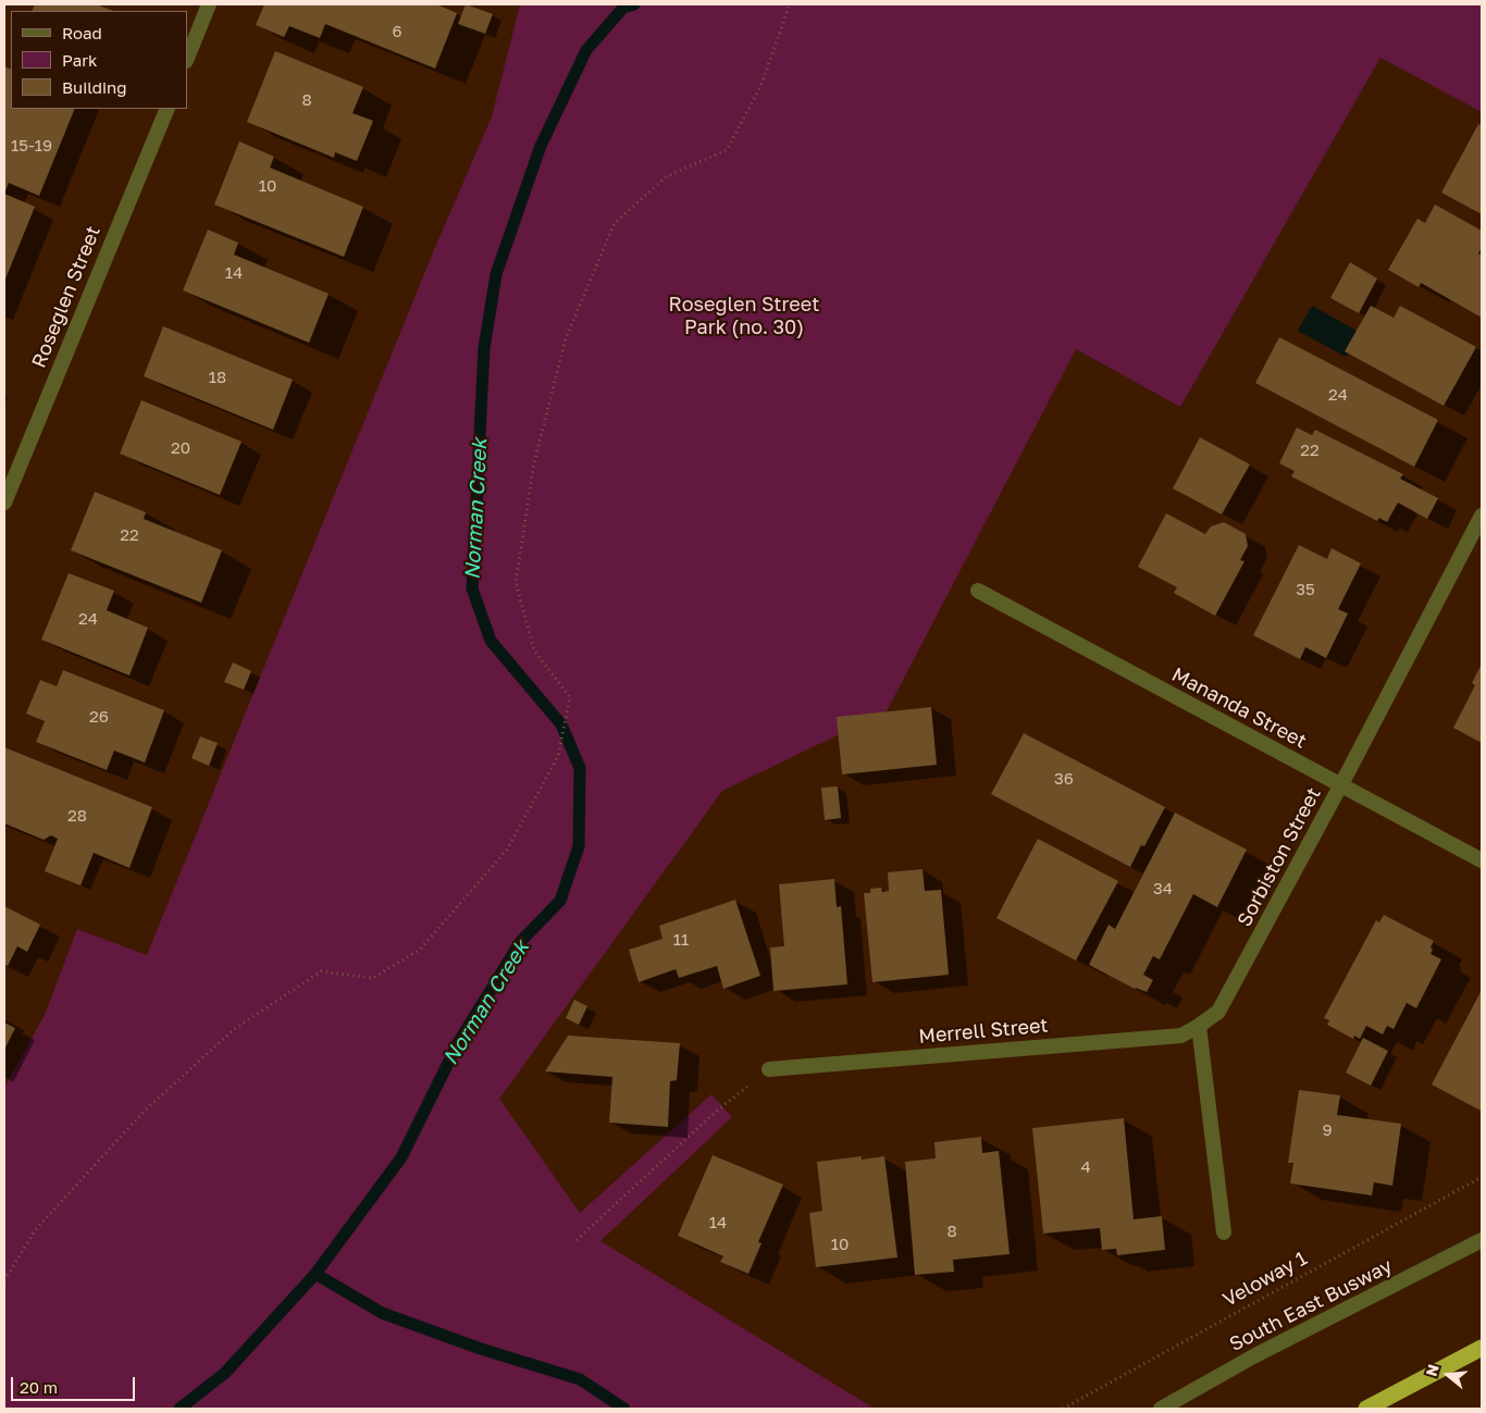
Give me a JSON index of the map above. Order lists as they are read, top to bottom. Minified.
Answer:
{"streets":{"street":["Roseglen Street","Mananda Street","Sorbiston Street","Merrell Street","South East Busway"],"path":["Veloway 1"]},"crossings":[["Mananda Street","Sorbiston Street"],["Sorbiston Street","Merrell Street"]],"water":["Norman Creek"],"parks":["Roseglen Street Park (no. 30)"],"house_numbers":["6","8","15-19","10","14","18","24","20","22","22","35","24","26","36","28","34","11","9","4","14","8","10"],"legend":["Road","Park","Building"],"scale_bar":"20 m","north":"left"}
